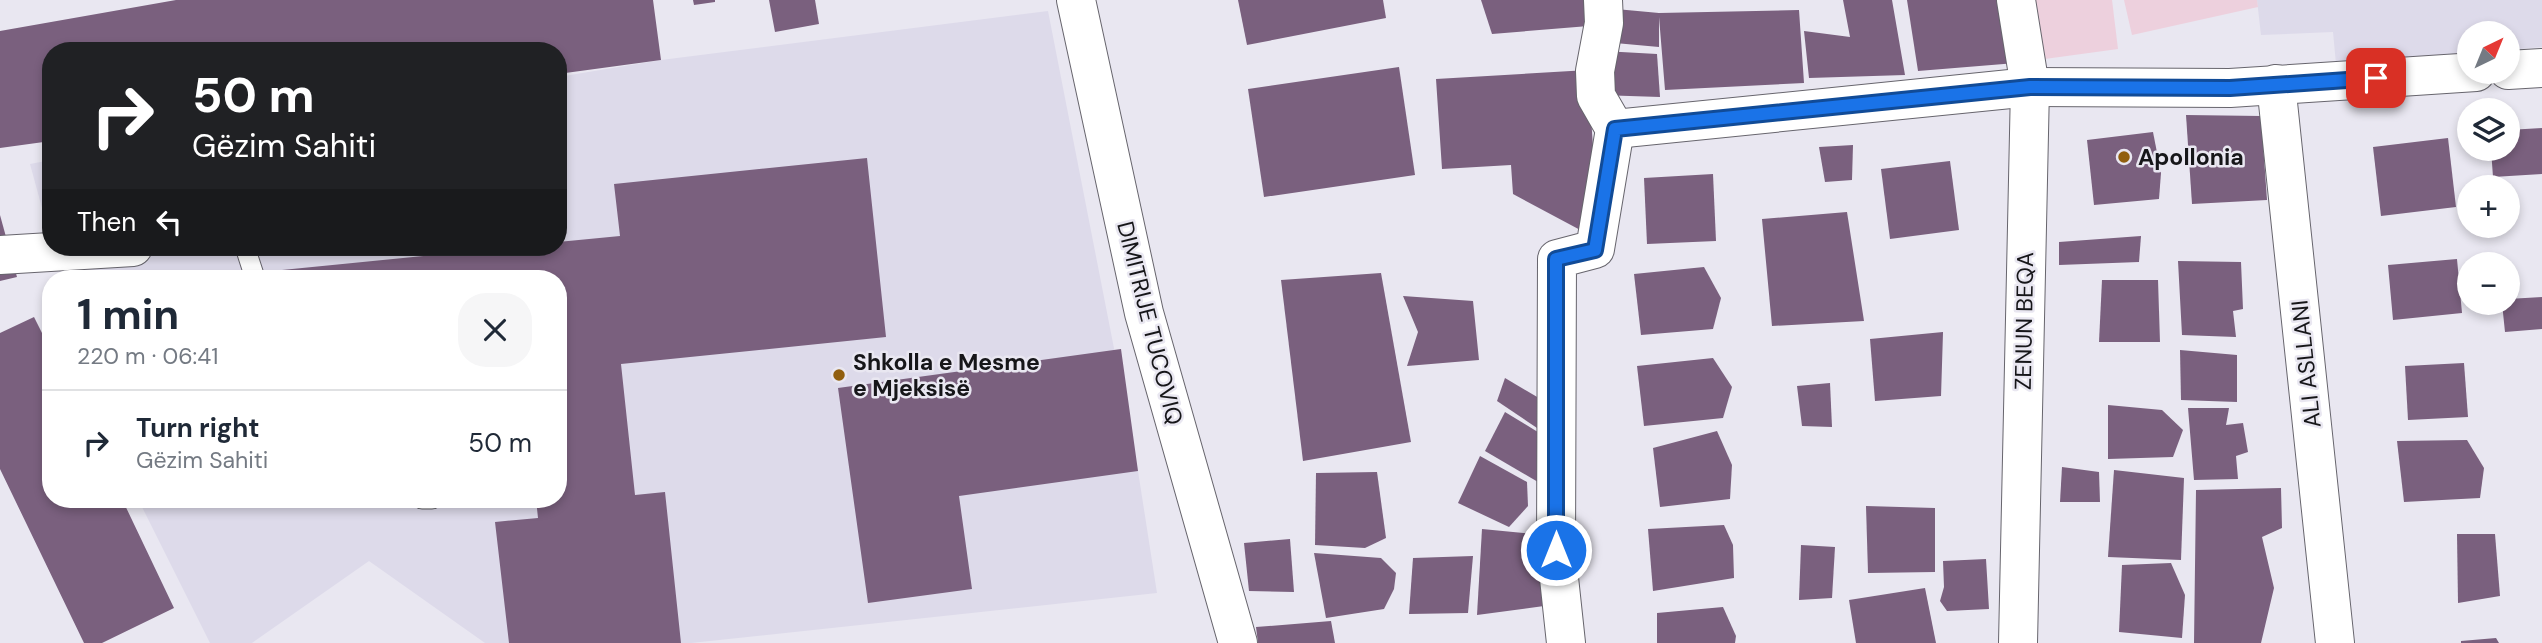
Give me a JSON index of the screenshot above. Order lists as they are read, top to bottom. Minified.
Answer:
{"streets":{"street":["ZENUN BEQA","DIMITRIJE TUCOVIQ","ALI ASLLANI"]},"places":["Apollonia","Shkolla e Mesme e Mjeksisë"],"north":"top right","page":{"map_buttons":["+","−"],"turn":["50 m","Gëzim Sahiti"],"then":"Then","heading":["1 min","220 m · 06:41"],"list":[{"name":"Turn right","note":"Gëzim Sahiti","value":"50 m"}]}}
